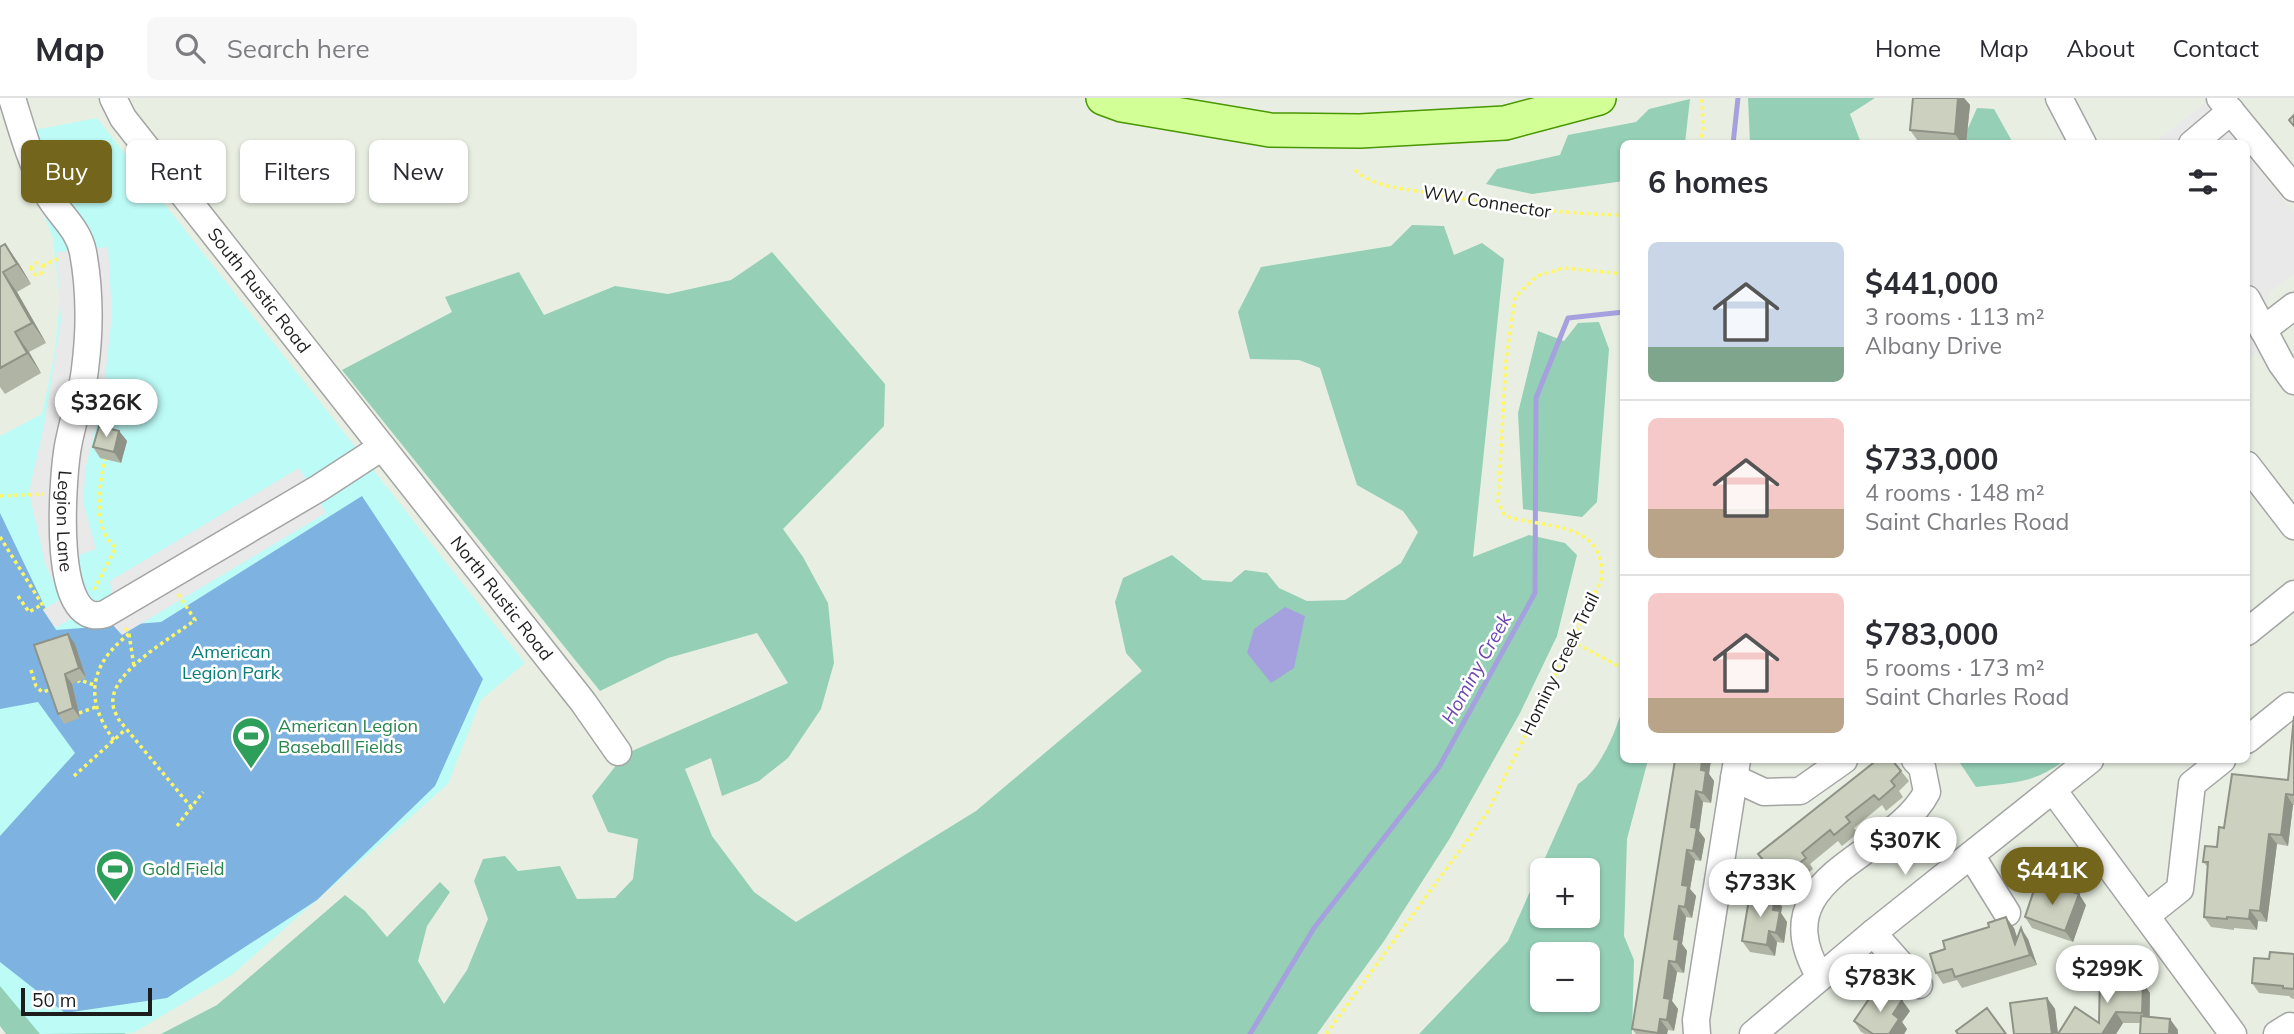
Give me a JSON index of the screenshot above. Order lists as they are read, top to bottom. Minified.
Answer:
{"streets":{"street":["South Rustic Road","Legion Lane","North Rustic Road"],"path":["WW Connector","Hominy Creek Trail"]},"crossings":[["South Rustic Road","North Rustic Road"]],"water":["Hominy Creek"],"parks":["American Legion Park"],"places":{"sports":["American Legion Baseball Fields","Gold Field"]},"scale_bar":"50 m","page":{"header":"Map","search":"Search here","nav":["Home","Map","About","Contact"],"chip":["Buy","Rent","Filters","New"],"heading":"6 homes","list":[{"name":"$441,000","note":"3 rooms · 113 m² · Albany Drive"},{"name":"$733,000","note":"4 rooms · 148 m² · Saint Charles Road"},{"name":"$783,000","note":"5 rooms · 173 m² · Saint Charles Road"}],"price":["$326K","$307K","$441K","$733K","$299K","$783K"],"map_buttons":["+","−"],"scale":"50 m"}}
